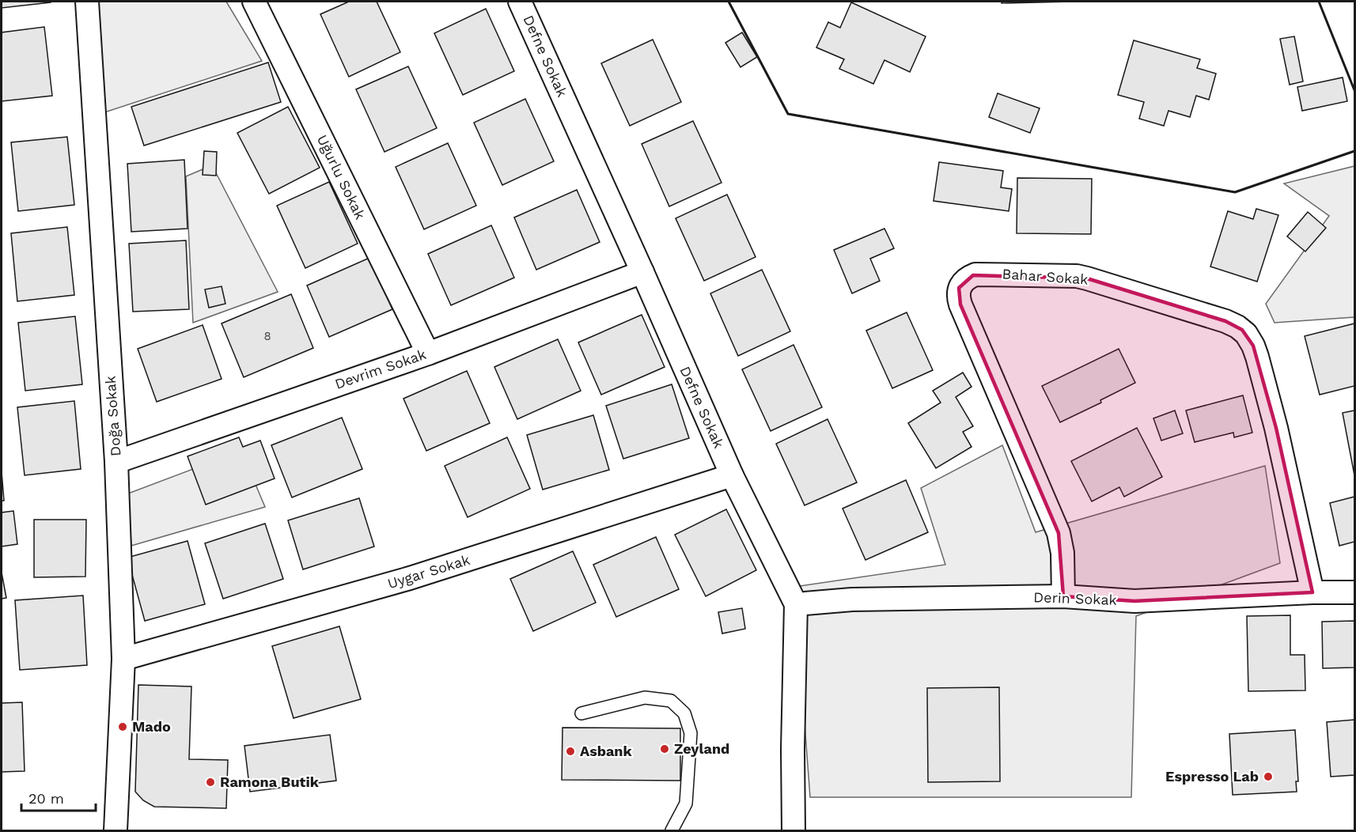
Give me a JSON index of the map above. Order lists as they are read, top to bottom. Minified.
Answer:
{"streets":{"street":["Defne Sokak","Uğurlu Sokak","Bahar Sokak","Devrim Sokak","Doğa Sokak","Uygar Sokak","Derin Sokak"]},"crossings":[["Defne Sokak","Devrim Sokak"],["Defne Sokak","Uygar Sokak"],["Defne Sokak","Derin Sokak"],["Uğurlu Sokak","Devrim Sokak"],["Bahar Sokak","Derin Sokak"],["Devrim Sokak","Doğa Sokak"],["Doğa Sokak","Uygar Sokak"]],"places":["Mado","Zeyland","Asbank","Espresso Lab","Ramona Butik"],"house_numbers":["8"],"scale_bar":"20 m"}
